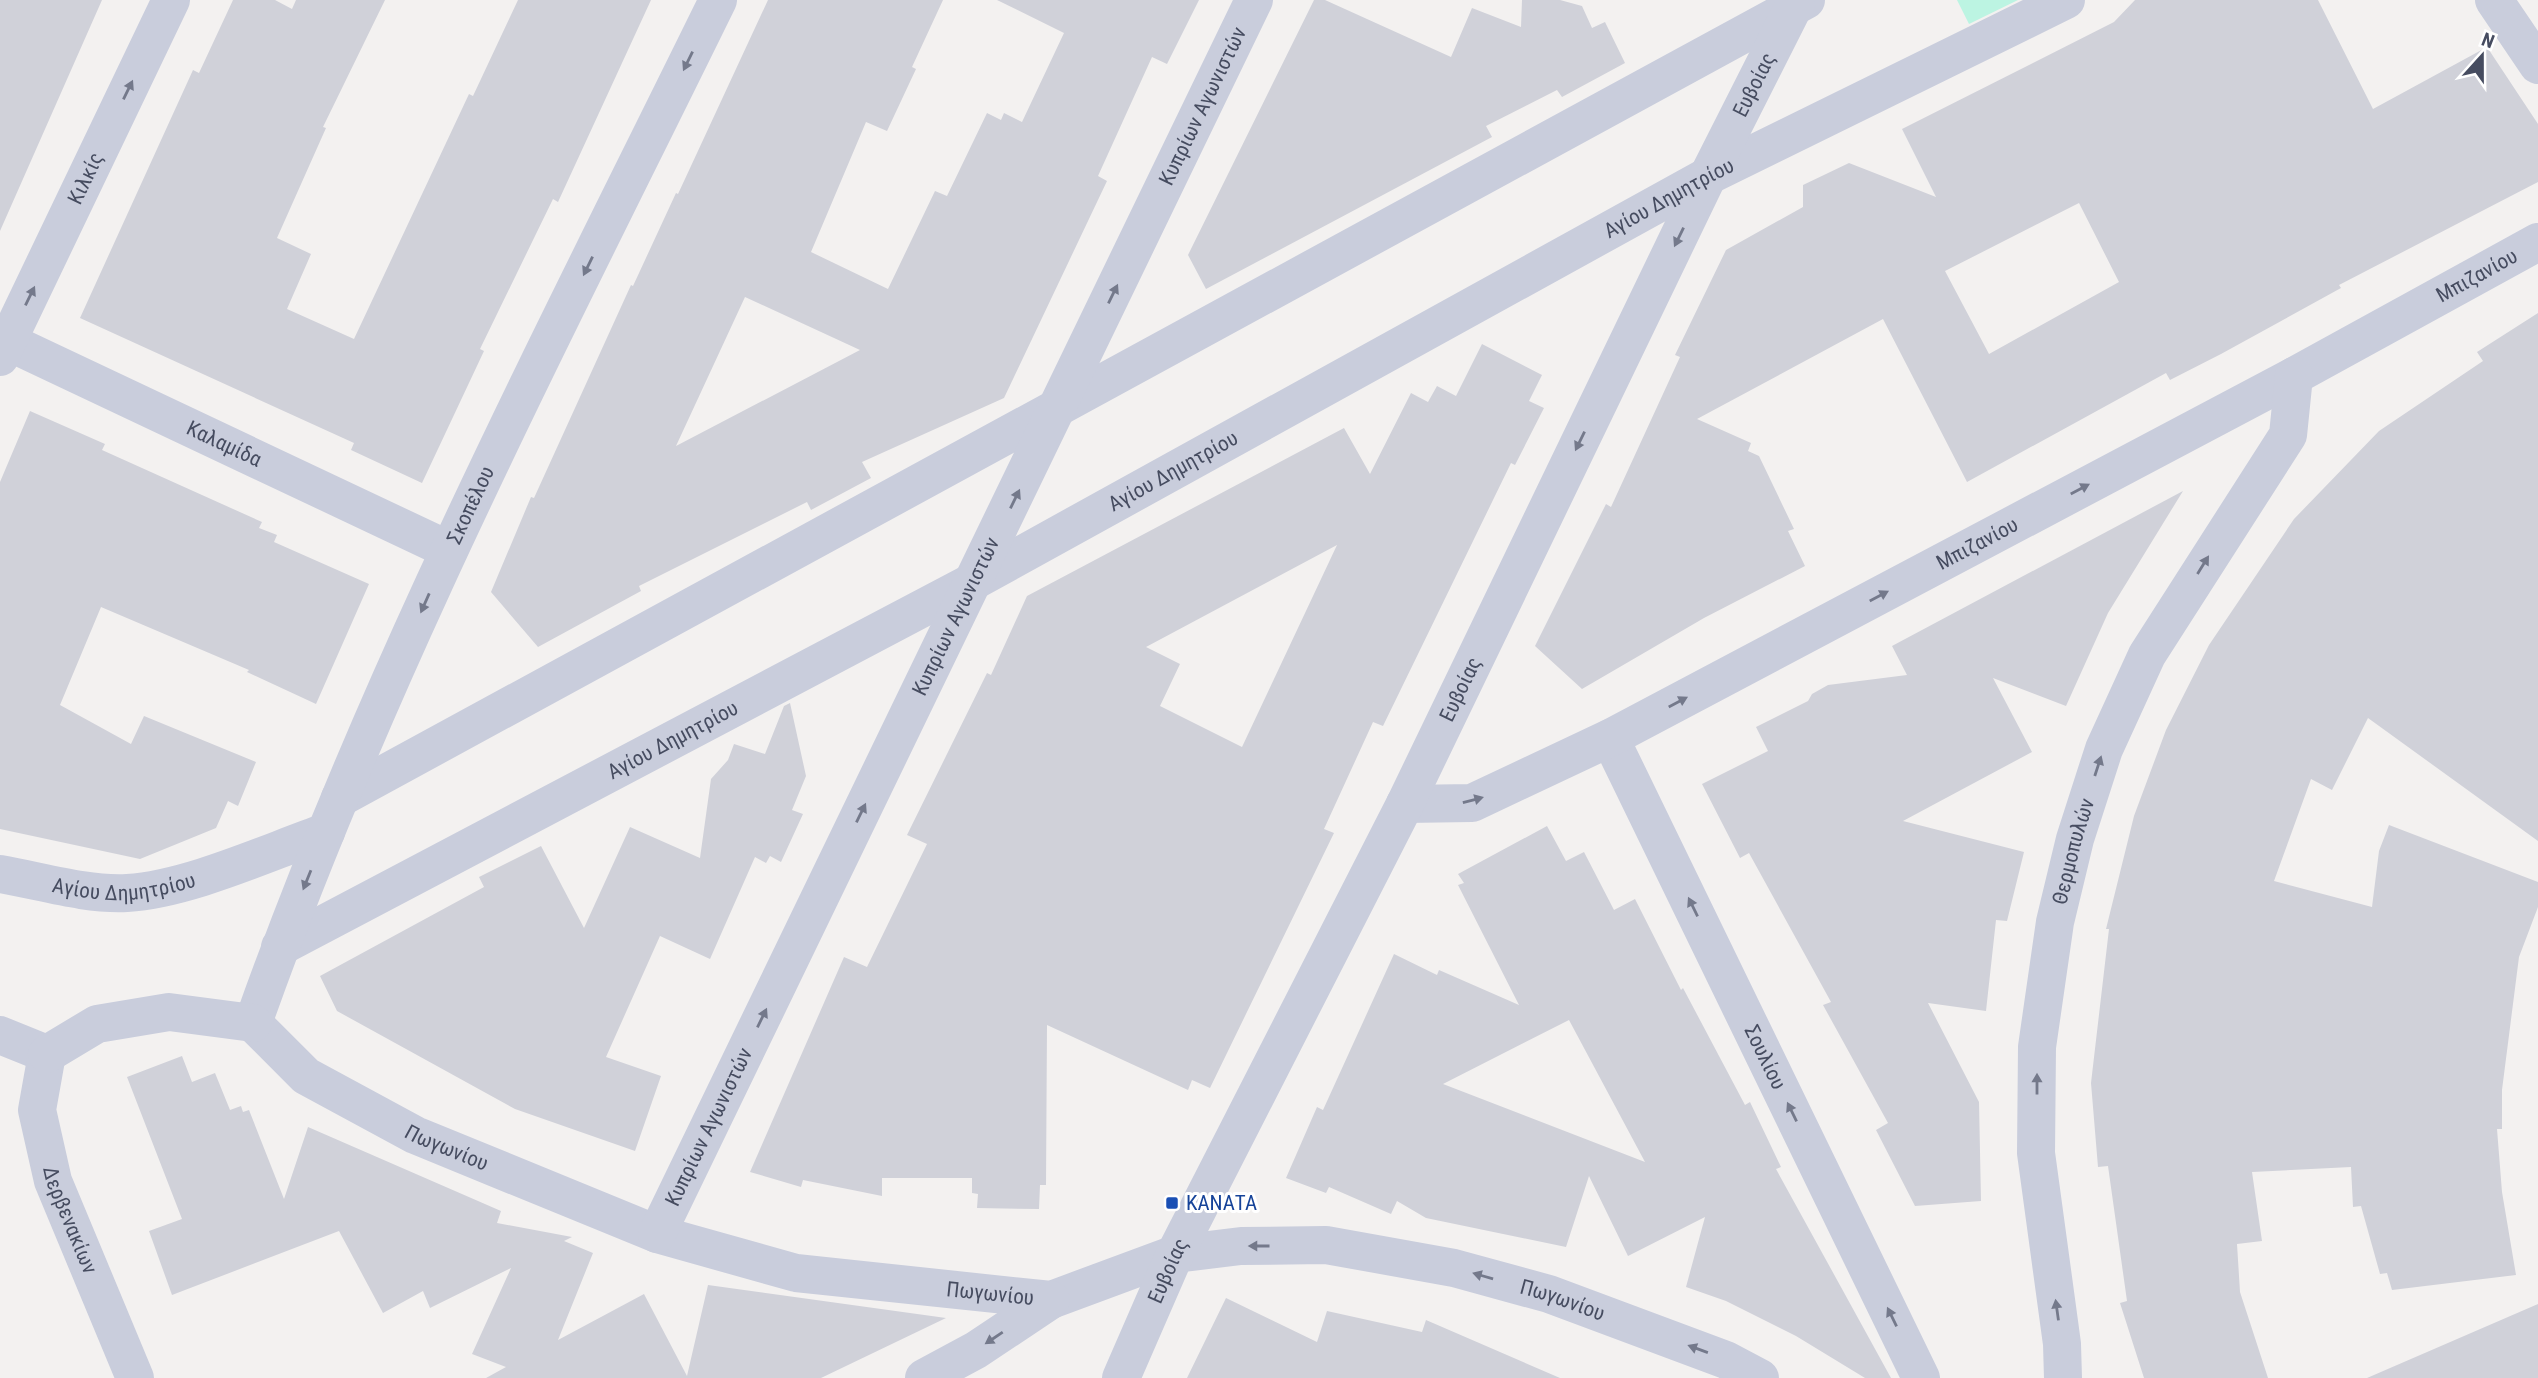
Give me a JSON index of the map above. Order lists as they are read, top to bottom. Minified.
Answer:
{"streets":{"street":["Ευβοίας","Κυπρίων Αγωνιστών","Κιλκίς","Αγίου Δημητρίου","Μπιζανίου","Καλαμίδα","Σκοπέλου","Θερμοπυλών","Σουλίου","Πωγωνίου","Δερβενακίων"]},"crossings":[["Ευβοίας","Αγίου Δημητρίου"],["Ευβοίας","Μπιζανίου"],["Ευβοίας","Πωγωνίου"],["Κυπρίων Αγωνιστών","Αγίου Δημητρίου"],["Κυπρίων Αγωνιστών","Πωγωνίου"],["Κιλκίς","Καλαμίδα"],["Αγίου Δημητρίου","Σκοπέλου"],["Μπιζανίου","Θερμοπυλών"],["Μπιζανίου","Σουλίου"],["Καλαμίδα","Σκοπέλου"],["Σκοπέλου","Πωγωνίου"]],"one_way":["Ευβοίας","Κυπρίων Αγωνιστών","Κιλκίς","Μπιζανίου","Σκοπέλου","Θερμοπυλών","Σουλίου","Πωγωνίου"],"places":{"transit":["ΚΑΝΑΤΑ"]},"north":"top"}
